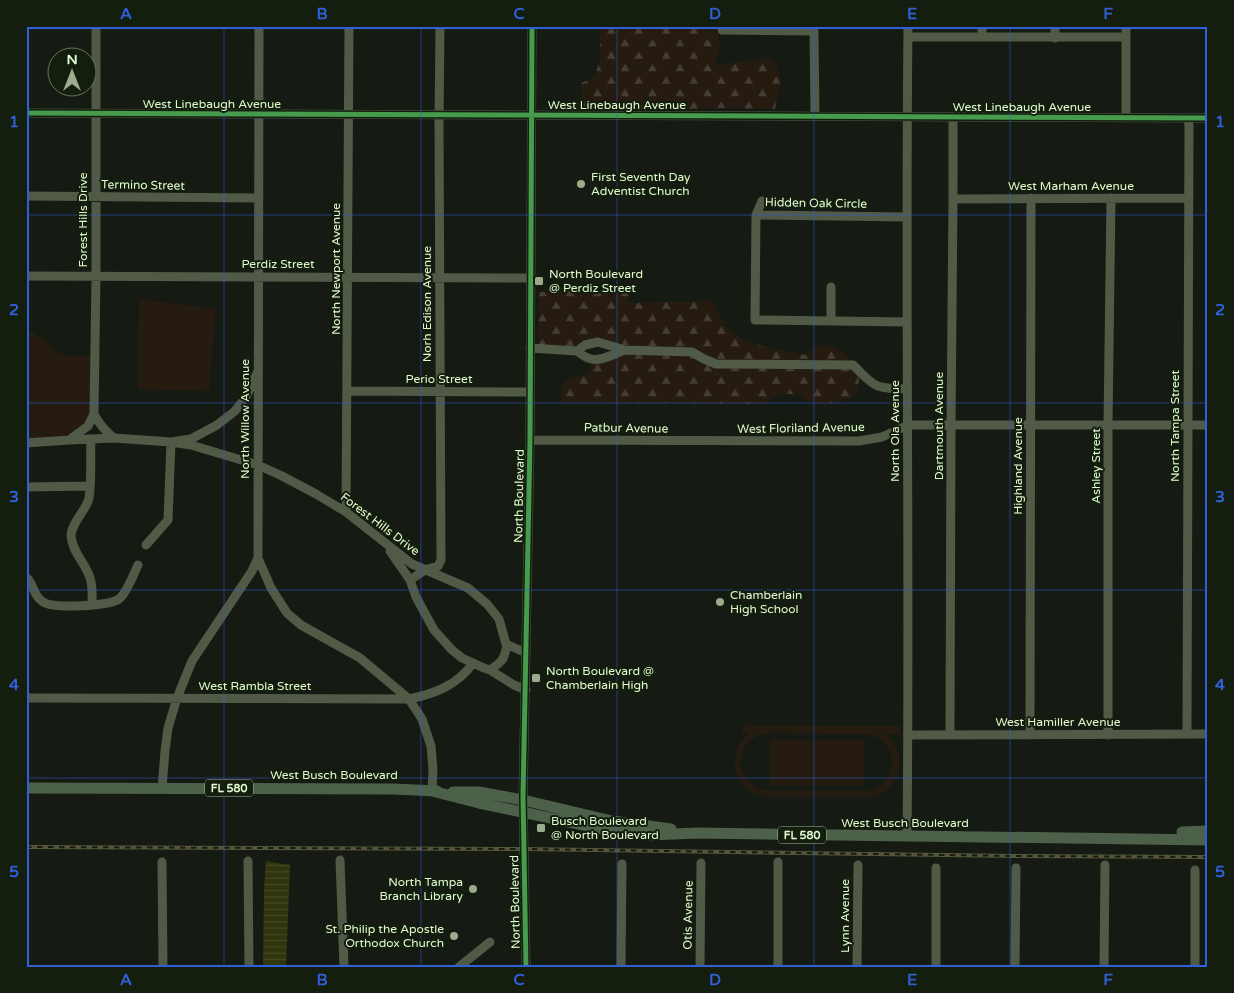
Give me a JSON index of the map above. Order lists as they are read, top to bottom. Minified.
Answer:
{"streets":{"main road":["West Busch Boulevard","FL 580"],"street":["West Linebaugh Avenue","Termino Street","West Marham Avenue","Hidden Oak Circle","Forest Hills Drive","Perdiz Street","North Newport Avenue","Norh Edison Avenue","Perio Street","North Willow Avenue","Dartmouth Avenue","North Tampa Street","Patbur Avenue","West Floriland Avenue","North Ola Avenue","Highland Avenue","Ashley Street","North Boulevard","West Rambla Street","West Hamiller Avenue","Otis Avenue","Lynn Avenue"]},"crossings":[["West Linebaugh Avenue","Forest Hills Drive"],["West Linebaugh Avenue","North Newport Avenue"],["West Linebaugh Avenue","Norh Edison Avenue"],["West Linebaugh Avenue","North Willow Avenue"],["West Linebaugh Avenue","Dartmouth Avenue"],["West Linebaugh Avenue","North Tampa Street"],["West Linebaugh Avenue","North Ola Avenue"],["West Linebaugh Avenue","North Boulevard"],["Termino Street","Forest Hills Drive"],["Termino Street","North Willow Avenue"],["West Marham Avenue","Dartmouth Avenue"],["West Marham Avenue","North Tampa Street"],["West Marham Avenue","Highland Avenue"],["West Marham Avenue","Ashley Street"],["Hidden Oak Circle","North Ola Avenue"],["Forest Hills Drive","Perdiz Street"],["Forest Hills Drive","North Newport Avenue"],["Forest Hills Drive","Norh Edison Avenue"],["Forest Hills Drive","North Willow Avenue"],["Perdiz Street","North Newport Avenue"],["Perdiz Street","Norh Edison Avenue"],["Perdiz Street","North Willow Avenue"],["Perdiz Street","North Boulevard"],["North Newport Avenue","Perio Street"],["Norh Edison Avenue","Perio Street"],["Perio Street","North Boulevard"],["North Willow Avenue","West Rambla Street"],["North Willow Avenue","West Busch Boulevard"],["Dartmouth Avenue","West Floriland Avenue"],["Dartmouth Avenue","West Hamiller Avenue"],["North Tampa Street","West Floriland Avenue"],["North Tampa Street","West Hamiller Avenue"],["Patbur Avenue","West Floriland Avenue"],["Patbur Avenue","North Boulevard"],["West Floriland Avenue","North Ola Avenue"],["West Floriland Avenue","Highland Avenue"],["West Floriland Avenue","Ashley Street"],["North Ola Avenue","West Hamiller Avenue"],["North Ola Avenue","West Busch Boulevard"],["Highland Avenue","West Hamiller Avenue"],["Ashley Street","West Hamiller Avenue"],["North Boulevard","West Busch Boulevard"]],"places":{"other":["First Seventh Day Adventist Church","Chamberlain High School","North Tampa Branch Library","St. Philip the Apostle Orthodox Church"],"transit":["North Boulevard @ Perdiz Street","North Boulevard @ Chamberlain High","Busch Boulevard @ North Boulevard"]},"north":"top","grid":{"columns":["A","B","C","D","E","F"],"rows":["1","2","3","4","5"]}}
